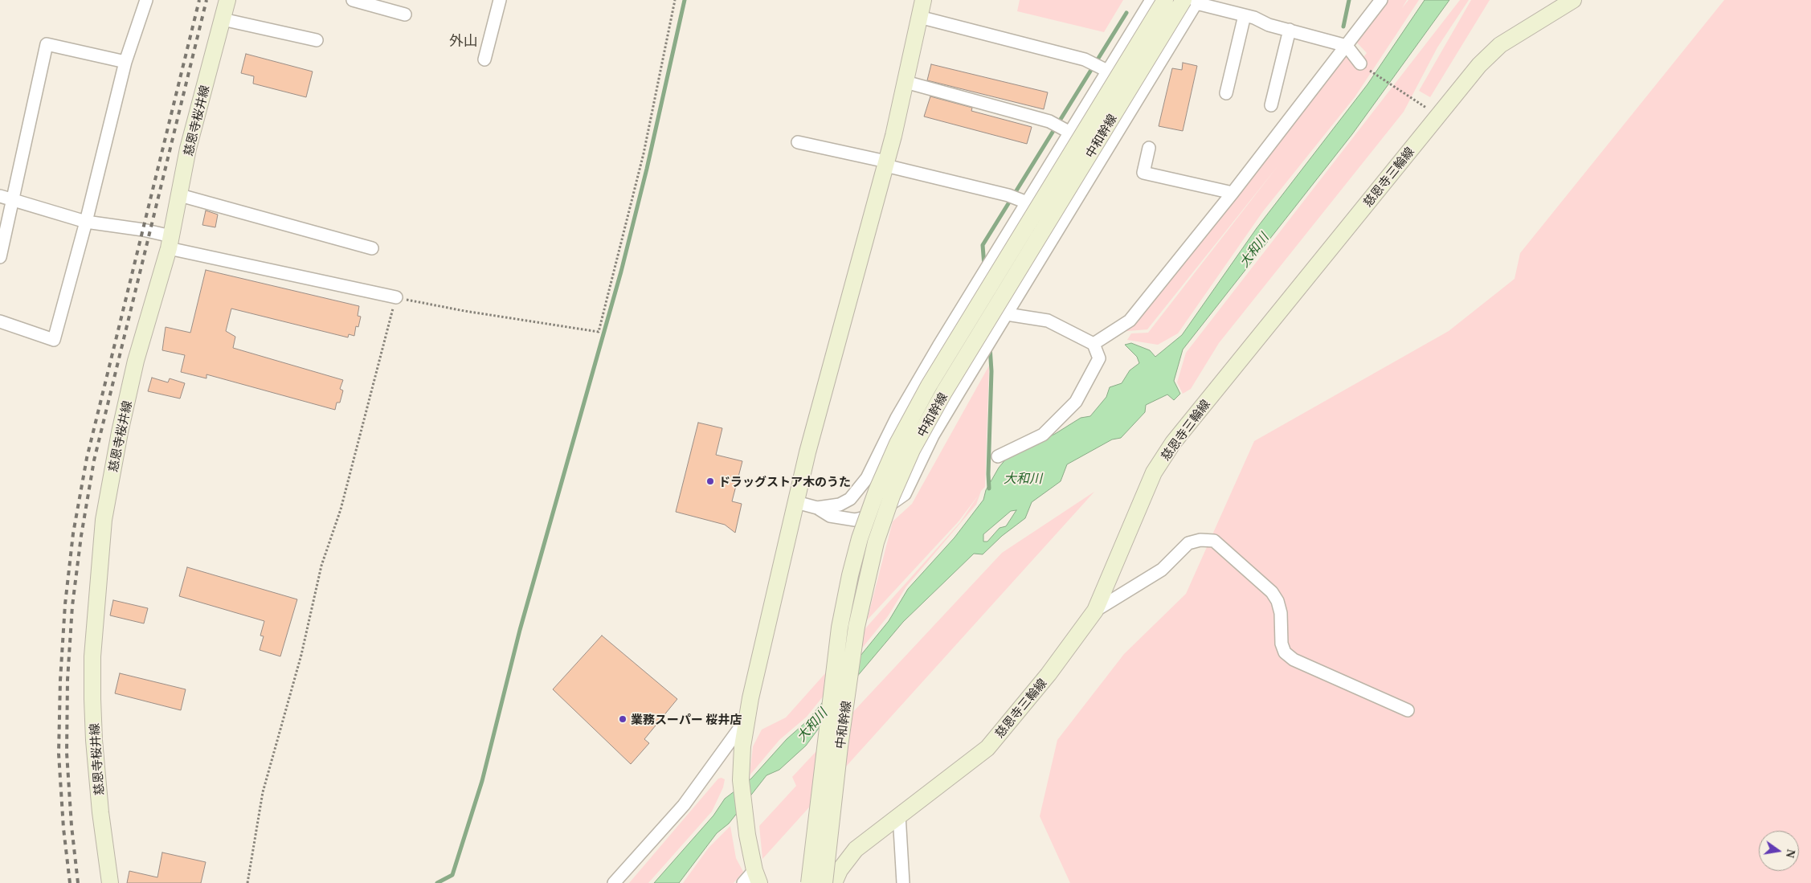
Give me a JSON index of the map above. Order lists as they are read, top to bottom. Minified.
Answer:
{"streets":{"main road":["慈恩寺桜井線","中和幹線","慈恩寺三輪線"]},"districts":["外山"],"water":["大和川"],"places":["ドラッグストア木のうた","業務スーパー 桜井店"],"north":"right"}
